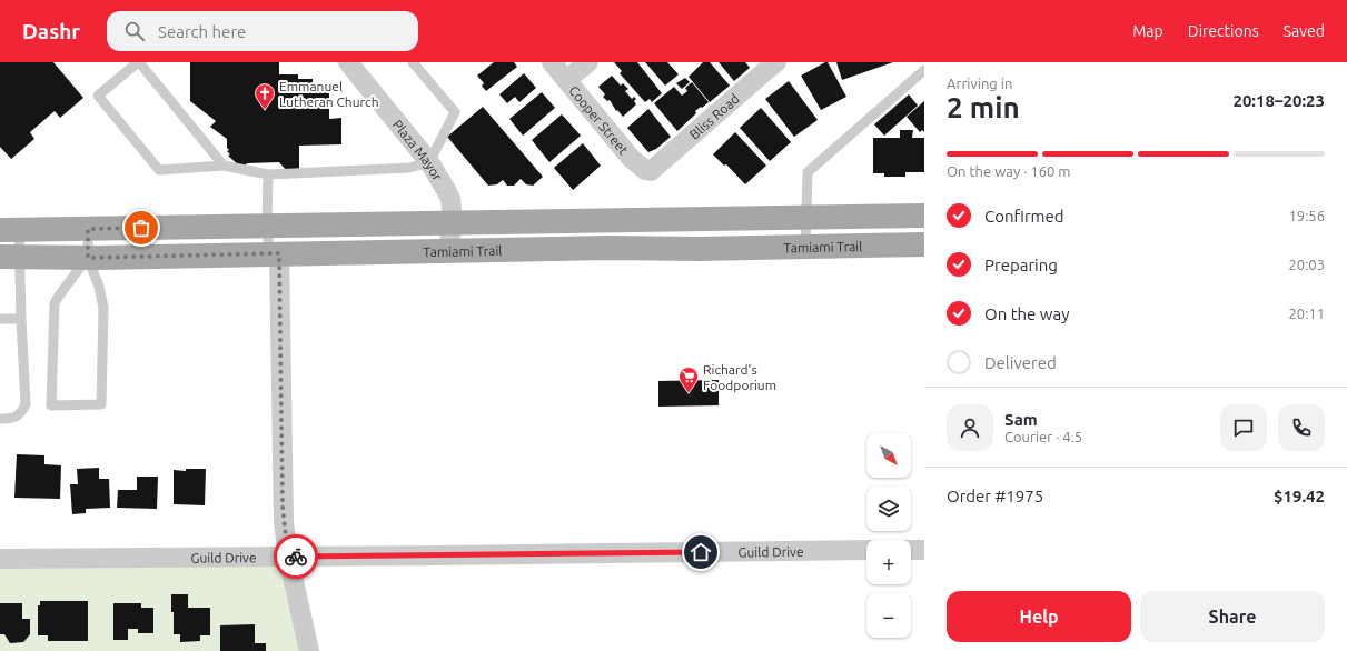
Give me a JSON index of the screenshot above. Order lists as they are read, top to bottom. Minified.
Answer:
{"streets":{"main road":["Tamiami Trail"],"street":["Bliss Road","Cooper Street","Plaza Mayor","Guild Drive"]},"crossings":[["Bliss Road","Cooper Street"],["Plaza Mayor","Tamiami Trail"]],"places":{"church":["Emmanuel Lutheran Church"],"supermarket":["Richard's Foodporium"]},"north":"bottom right","page":{"header":"Dashr","search":"Search here","nav":["Map","Directions","Saved"],"heading":["2 min","Arriving in","20:18–20:23"],"panel":["Sam","Courier · 4.5","Order #1975","$19.42"],"bar":"On the way · 160 m","list":[["Confirmed","19:56"],["Preparing","20:03"],["On the way","20:11"],"Delivered"],"map_buttons":["+","−"],"buttons":["Help","Share"]}}
